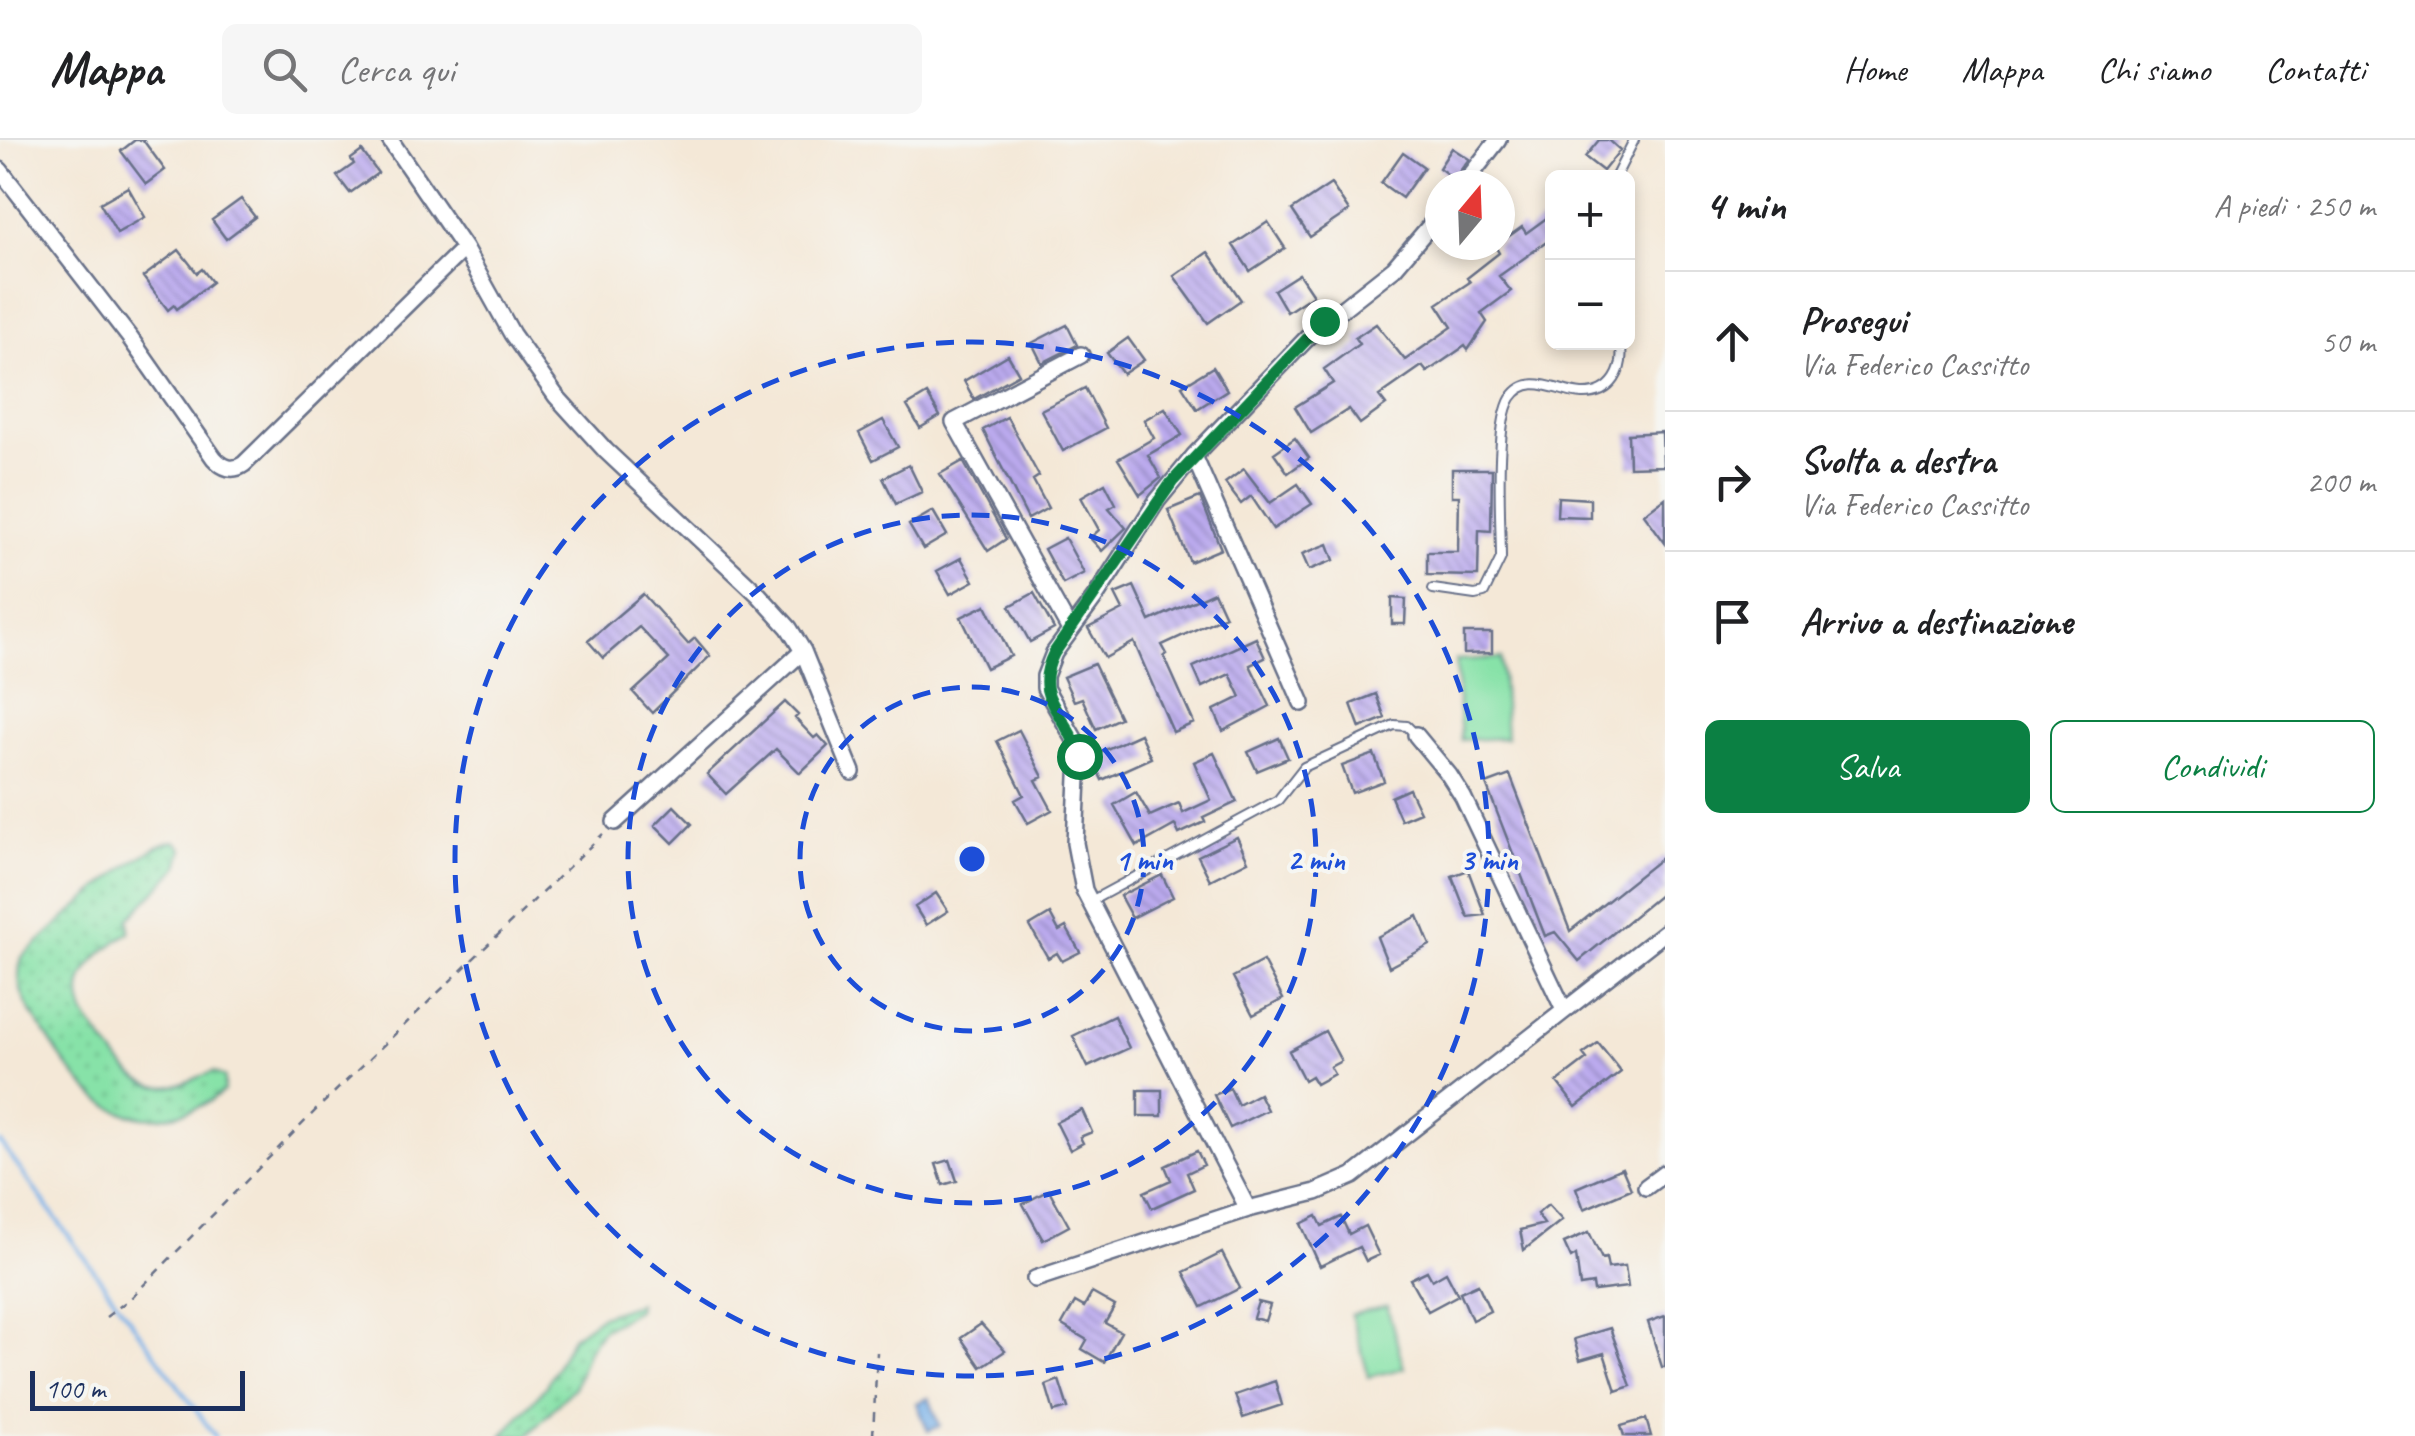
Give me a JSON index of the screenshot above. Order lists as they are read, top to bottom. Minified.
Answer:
{"scale_bar":"100 m","north":"top","page":{"header":"Mappa","search":"Cerca qui","nav":["Home","Mappa","Chi siamo","Contatti"],"heading":["4 min","A piedi · 250 m"],"map_buttons":["+","−"],"list":[["Prosegui","Via Federico Cassitto","50 m"],["Svolta a destra","Via Federico Cassitto","200 m"],"Arrivo a destinazione"],"buttons":["Salva","Condividi"],"scale":"100 m"},"rings":["1 min","2 min","3 min"]}
